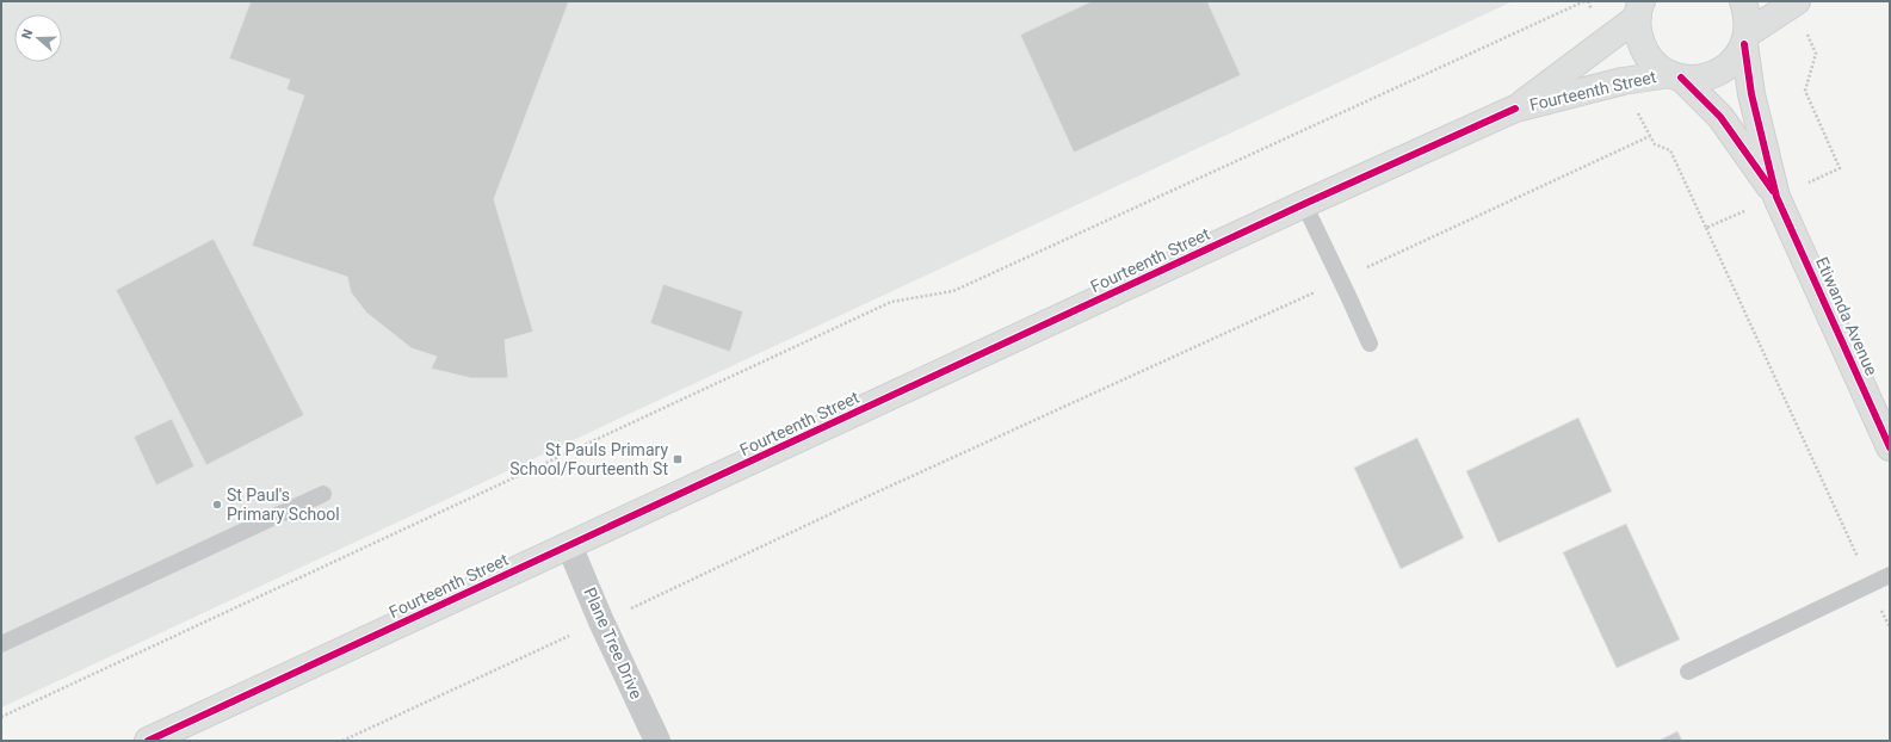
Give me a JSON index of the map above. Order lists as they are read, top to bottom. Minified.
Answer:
{"streets":{"street":["Fourteenth Street","Etiwanda Avenue","Plane Tree Drive"]},"crossings":[["Fourteenth Street","Etiwanda Avenue"],["Fourteenth Street","Plane Tree Drive"]],"places":{"transit":["St Pauls Primary School/Fourteenth St"],"other":["St Paul's Primary School"]},"north":"left"}
